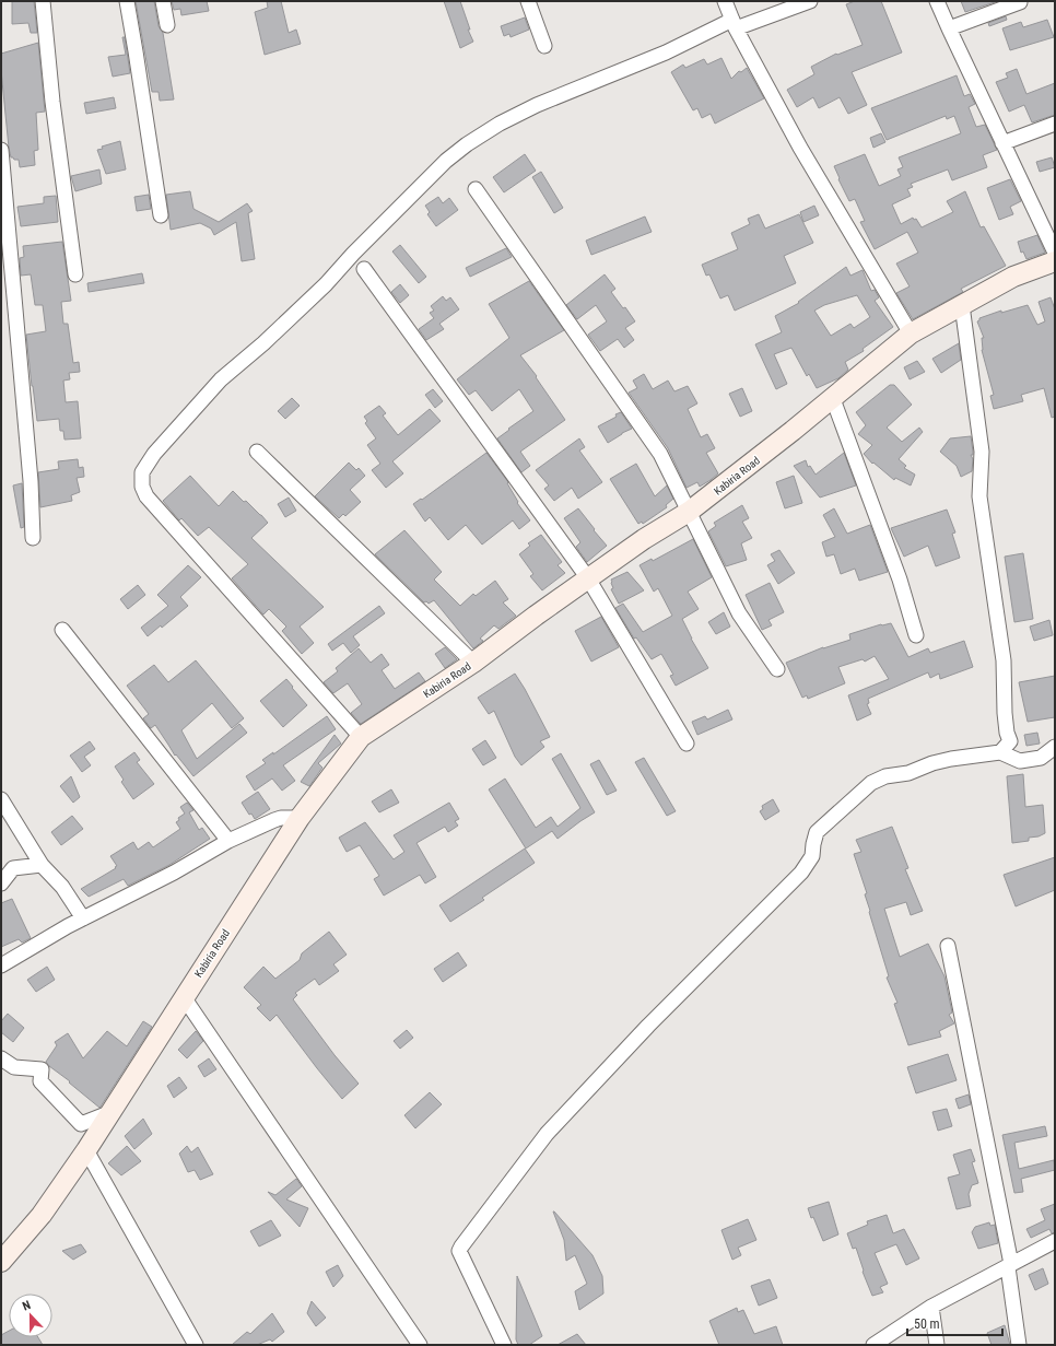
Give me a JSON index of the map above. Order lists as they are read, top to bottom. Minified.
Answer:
{"streets":{"main road":["Kabiria Road"]},"scale_bar":"50 m","north":"top"}
